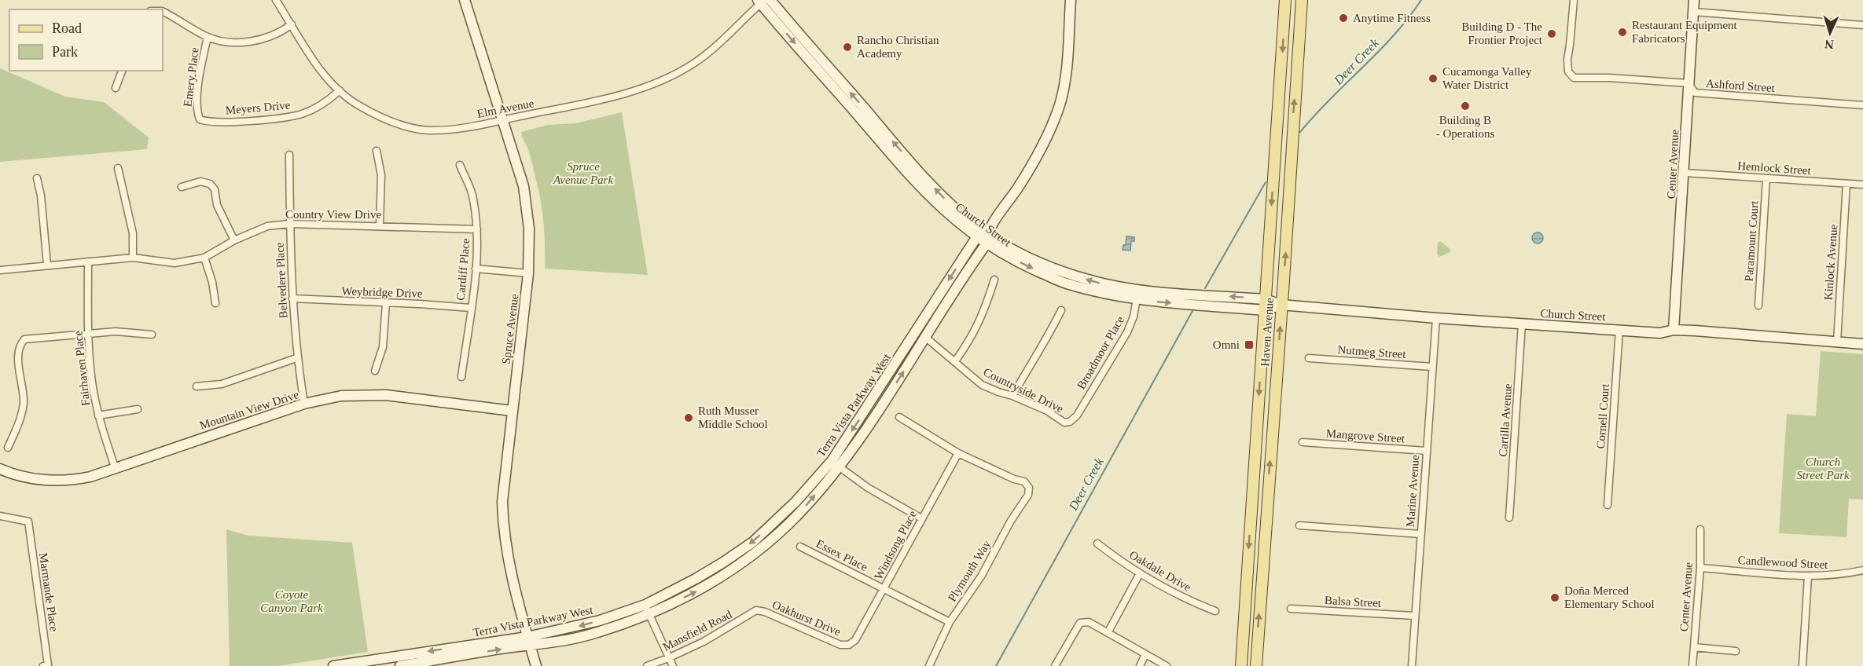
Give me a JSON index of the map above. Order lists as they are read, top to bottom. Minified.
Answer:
{"streets":{"main road":["Haven Avenue"],"street":["Emery Place","Ashford Street","Meyers Drive","Elm Avenue","Center Avenue","Hemlock Street","Country View Drive","Church Street","Paramount Court","Kinlock Avenue","Cardiff Place","Belvedere Place","Weybridge Drive","Spruce Avenue","Nutmeg Street","Broadmoor Place","Fairhaven Place","Countryside Drive","Terra Vista Parkway West","Mountain View Drive","Cornell Court","Cartilla Avenue","Mangrove Street","Marine Avenue","Windsong Place","Essex Place","Candlewood Street","Plymouth Way","Oakdale Drive","Marmande Place","Balsa Street","Oakhurst Drive","Mansfield Road"]},"crossings":[["Emery Place","Meyers Drive"],["Ashford Street","Center Avenue"],["Meyers Drive","Elm Avenue"],["Elm Avenue","Church Street"],["Elm Avenue","Spruce Avenue"],["Center Avenue","Hemlock Street"],["Center Avenue","Church Street"],["Center Avenue","Candlewood Street"],["Hemlock Street","Paramount Court"],["Hemlock Street","Kinlock Avenue"],["Country View Drive","Cardiff Place"],["Country View Drive","Belvedere Place"],["Country View Drive","Fairhaven Place"],["Church Street","Kinlock Avenue"],["Church Street","Haven Avenue"],["Church Street","Broadmoor Place"],["Church Street","Terra Vista Parkway West"],["Church Street","Cornell Court"],["Church Street","Cartilla Avenue"],["Church Street","Marine Avenue"],["Cardiff Place","Weybridge Drive"],["Belvedere Place","Weybridge Drive"],["Belvedere Place","Mountain View Drive"],["Spruce Avenue","Terra Vista Parkway West"],["Spruce Avenue","Mountain View Drive"],["Nutmeg Street","Marine Avenue"],["Broadmoor Place","Countryside Drive"],["Fairhaven Place","Mountain View Drive"],["Countryside Drive","Terra Vista Parkway West"],["Mangrove Street","Marine Avenue"],["Marine Avenue","Balsa Street"],["Windsong Place","Essex Place"],["Windsong Place","Plymouth Way"],["Windsong Place","Oakhurst Drive"],["Essex Place","Plymouth Way"],["Oakhurst Drive","Mansfield Road"]],"water":["Deer Creek"],"parks":["Spruce Avenue Park","Church Street Park","Coyote Canyon Park"],"places":{"other":["Anytime Fitness","Restaurant Equipment Fabricators","Building D - The Frontier Project","Rancho Christian Academy","Cucamonga Valley Water District","Building B - Operations","Ruth Musser Middle School","Doña Merced Elementary School"],"transit":["Omni"]},"legend":["Road","Park"],"north":"bottom"}
